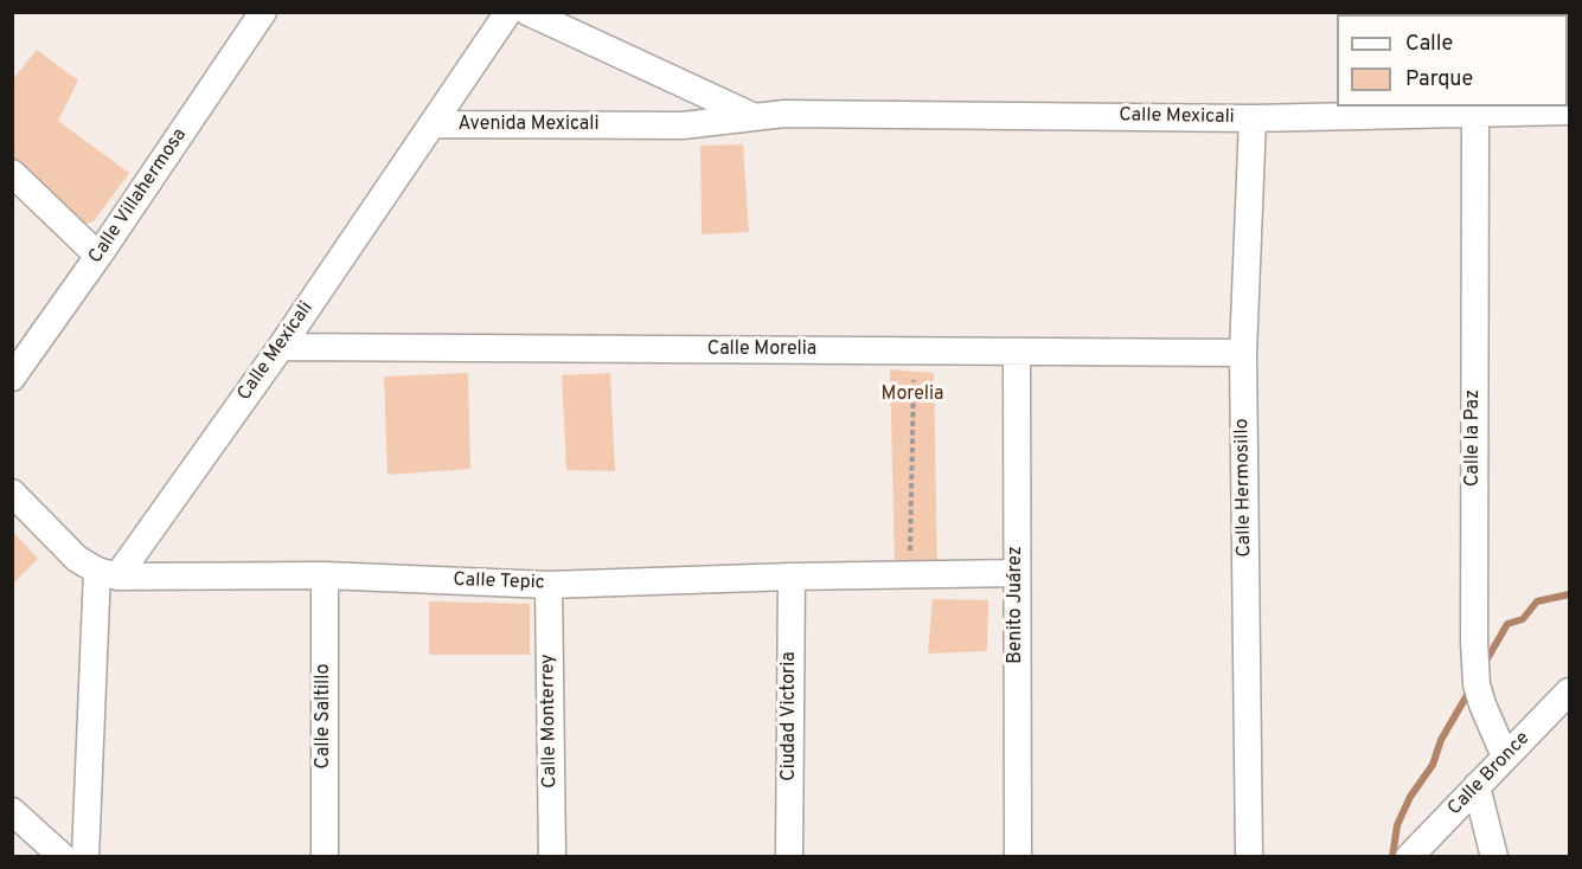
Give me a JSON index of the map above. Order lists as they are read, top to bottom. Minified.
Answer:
{"streets":{"street":["Calle Mexicali","Avenida Mexicali","Calle Villahermosa","Calle Morelia","Calle la Paz","Calle Hermosillo","Calle Tepic","Benito Juárez","Calle Saltillo","Ciudad Victoria","Calle Monterrey","Calle Bronce"]},"crossings":[["Calle Mexicali","Avenida Mexicali"],["Calle Mexicali","Calle Morelia"],["Calle Mexicali","Calle la Paz"],["Calle Mexicali","Calle Hermosillo"],["Calle Mexicali","Calle Tepic"],["Calle Morelia","Calle Hermosillo"],["Calle Morelia","Benito Juárez"],["Calle la Paz","Calle Bronce"],["Calle Tepic","Benito Juárez"],["Calle Tepic","Calle Saltillo"],["Calle Tepic","Ciudad Victoria"],["Calle Tepic","Calle Monterrey"]],"parks":["Morelia"],"legend":["Calle","Parque"]}
